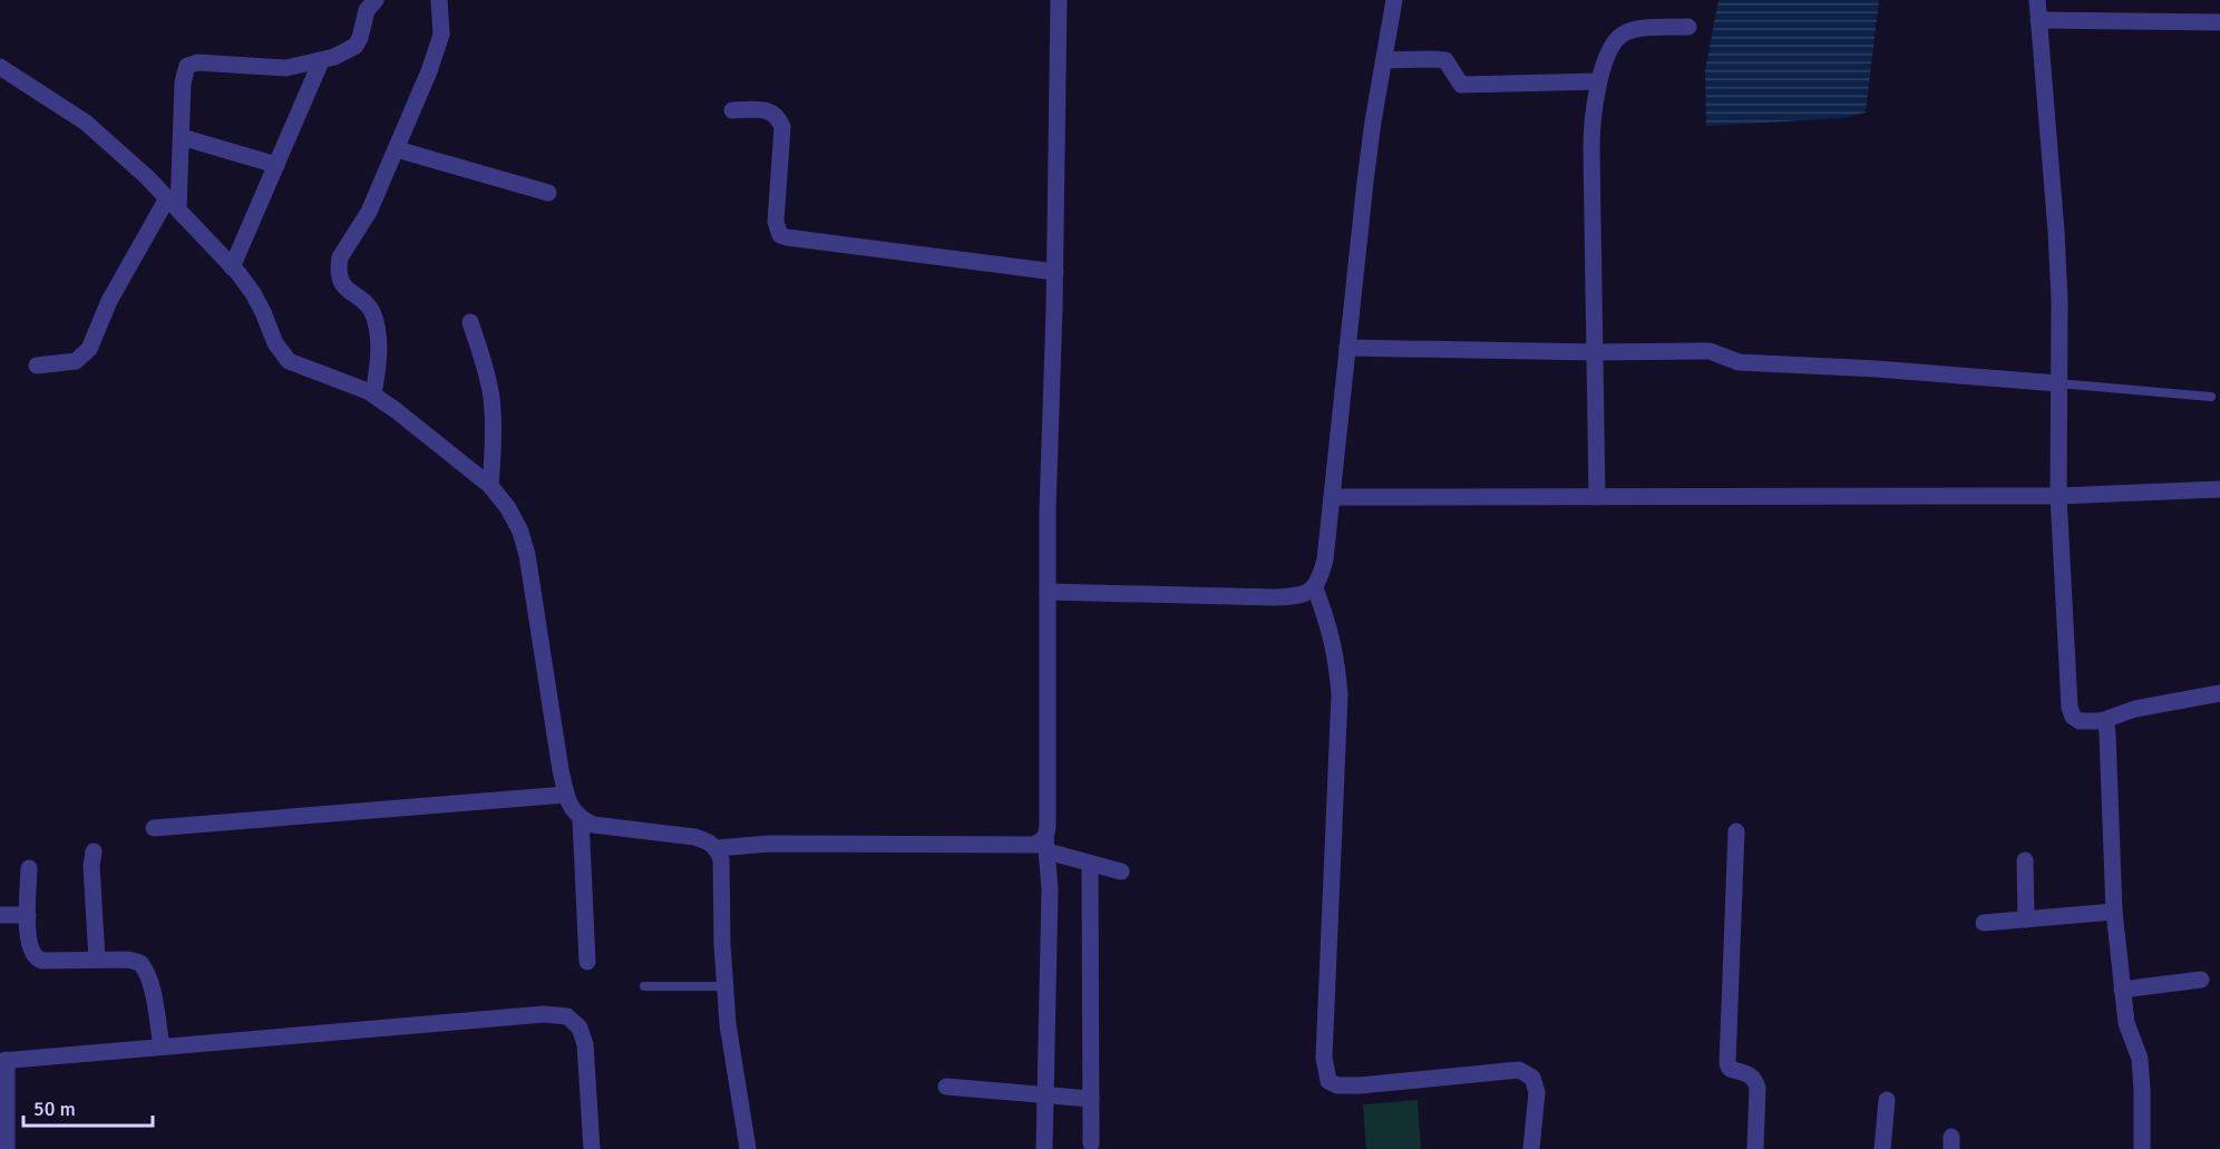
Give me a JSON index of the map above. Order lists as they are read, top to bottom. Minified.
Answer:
{"scale_bar":"50 m"}
